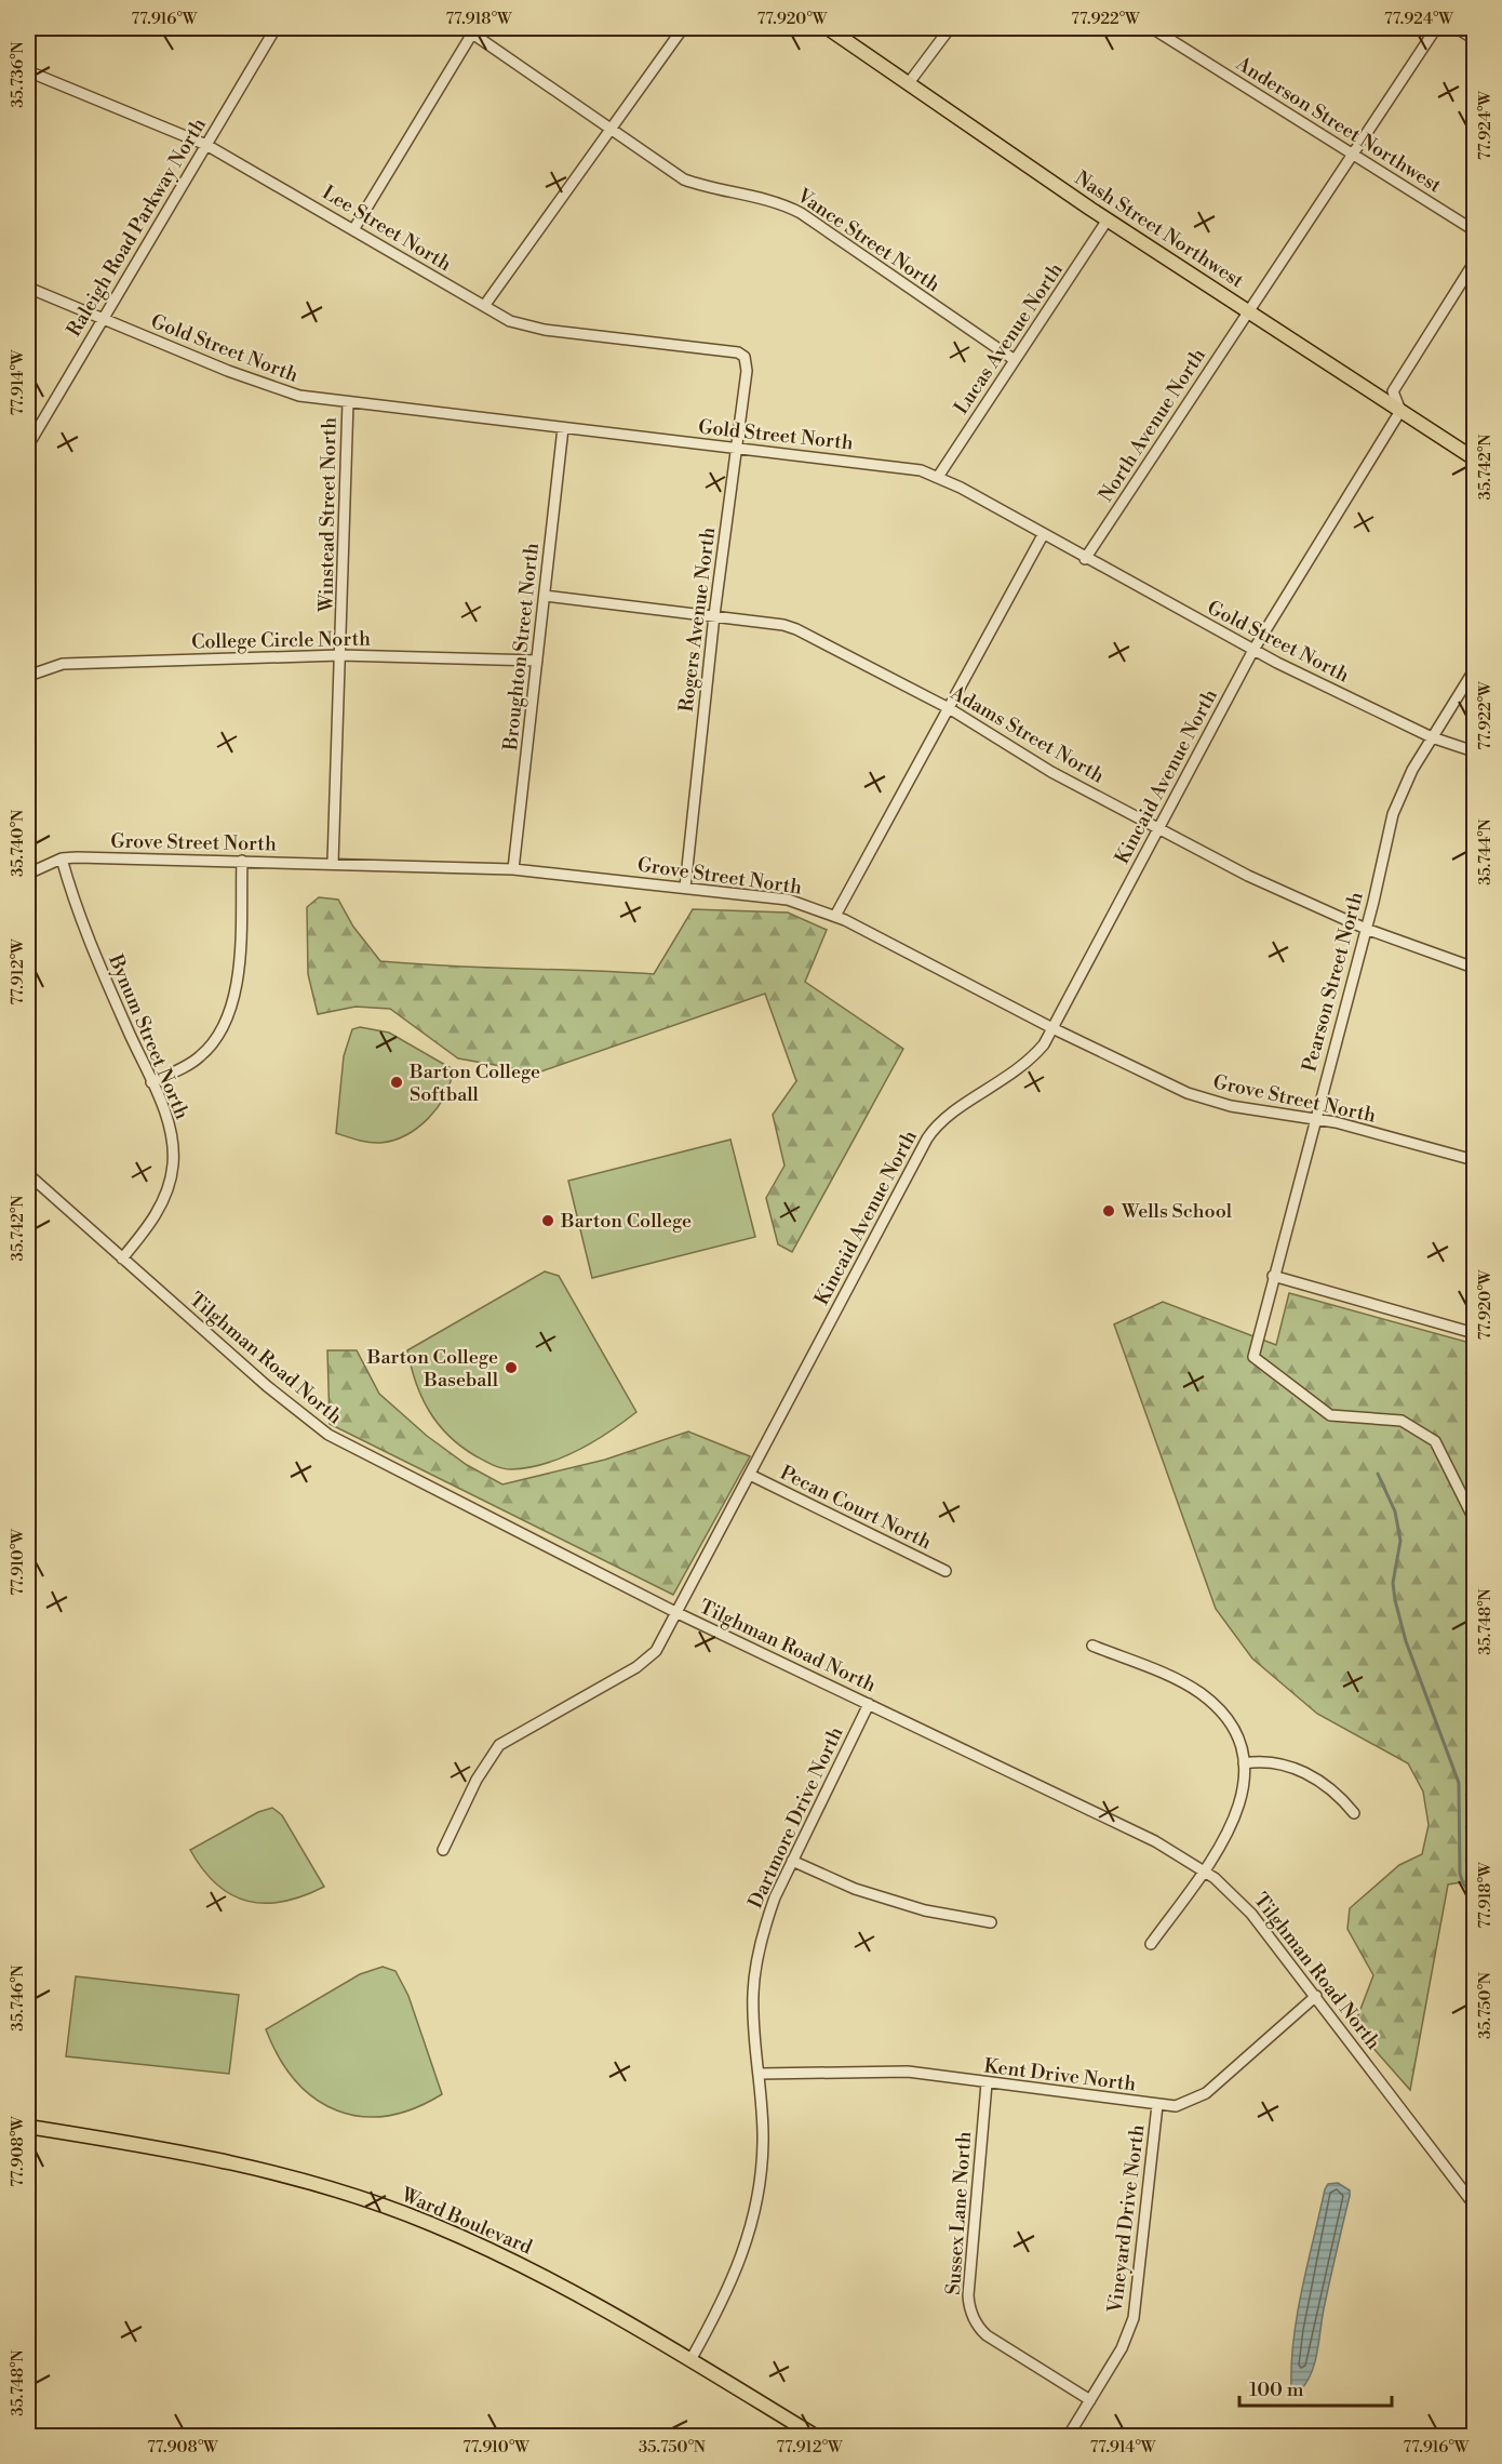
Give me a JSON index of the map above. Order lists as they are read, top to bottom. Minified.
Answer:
{"streets":{"main road":["Nash Street Northwest","Ward Boulevard"],"street":["Anderson Street Northwest","Raleigh Road Parkway North","Lee Street North","Vance Street North","Lucas Avenue North","Gold Street North","North Avenue North","Winstead Street North","Rogers Avenue North","College Circle North","Broughton Street North","Adams Street North","Kincaid Avenue North","Grove Street North","Pearson Street North","Bynum Street North","Tilghman Road North","Pecan Court North","Dartmore Drive North","Kent Drive North","Sussex Lane North","Vineyard Drive North"]},"crossings":[["Anderson Street Northwest","North Avenue North"],["Raleigh Road Parkway North","Lee Street North"],["Raleigh Road Parkway North","Gold Street North"],["Lee Street North","Rogers Avenue North"],["Nash Street Northwest","Lucas Avenue North"],["Nash Street Northwest","North Avenue North"],["Nash Street Northwest","Kincaid Avenue North"],["Vance Street North","Lucas Avenue North"],["Lucas Avenue North","Gold Street North"],["Gold Street North","North Avenue North"],["Gold Street North","Winstead Street North"],["Gold Street North","Rogers Avenue North"],["Gold Street North","Broughton Street North"],["Gold Street North","Kincaid Avenue North"],["Gold Street North","Pearson Street North"],["Winstead Street North","College Circle North"],["Winstead Street North","Grove Street North"],["Rogers Avenue North","Adams Street North"],["Rogers Avenue North","Grove Street North"],["College Circle North","Broughton Street North"],["Broughton Street North","Adams Street North"],["Broughton Street North","Grove Street North"],["Adams Street North","Kincaid Avenue North"],["Adams Street North","Pearson Street North"],["Kincaid Avenue North","Grove Street North"],["Kincaid Avenue North","Tilghman Road North"],["Kincaid Avenue North","Pecan Court North"],["Grove Street North","Pearson Street North"],["Grove Street North","Bynum Street North"],["Bynum Street North","Tilghman Road North"],["Tilghman Road North","Dartmore Drive North"],["Tilghman Road North","Kent Drive North"],["Dartmore Drive North","Kent Drive North"],["Dartmore Drive North","Ward Boulevard"],["Kent Drive North","Sussex Lane North"],["Kent Drive North","Vineyard Drive North"],["Sussex Lane North","Vineyard Drive North"]],"places":["Barton College Softball","Wells School","Barton College","Barton College Baseball"],"scale_bar":"100 m","coordinates":["77.916°W","77.918°W","77.920°W","77.922°W","77.924°W","35.736°N","77.914°W","35.742°N","35.740°N","35.744°N","77.912°W","77.910°W","35.748°N","35.746°N","35.750°N","77.908°W"]}
